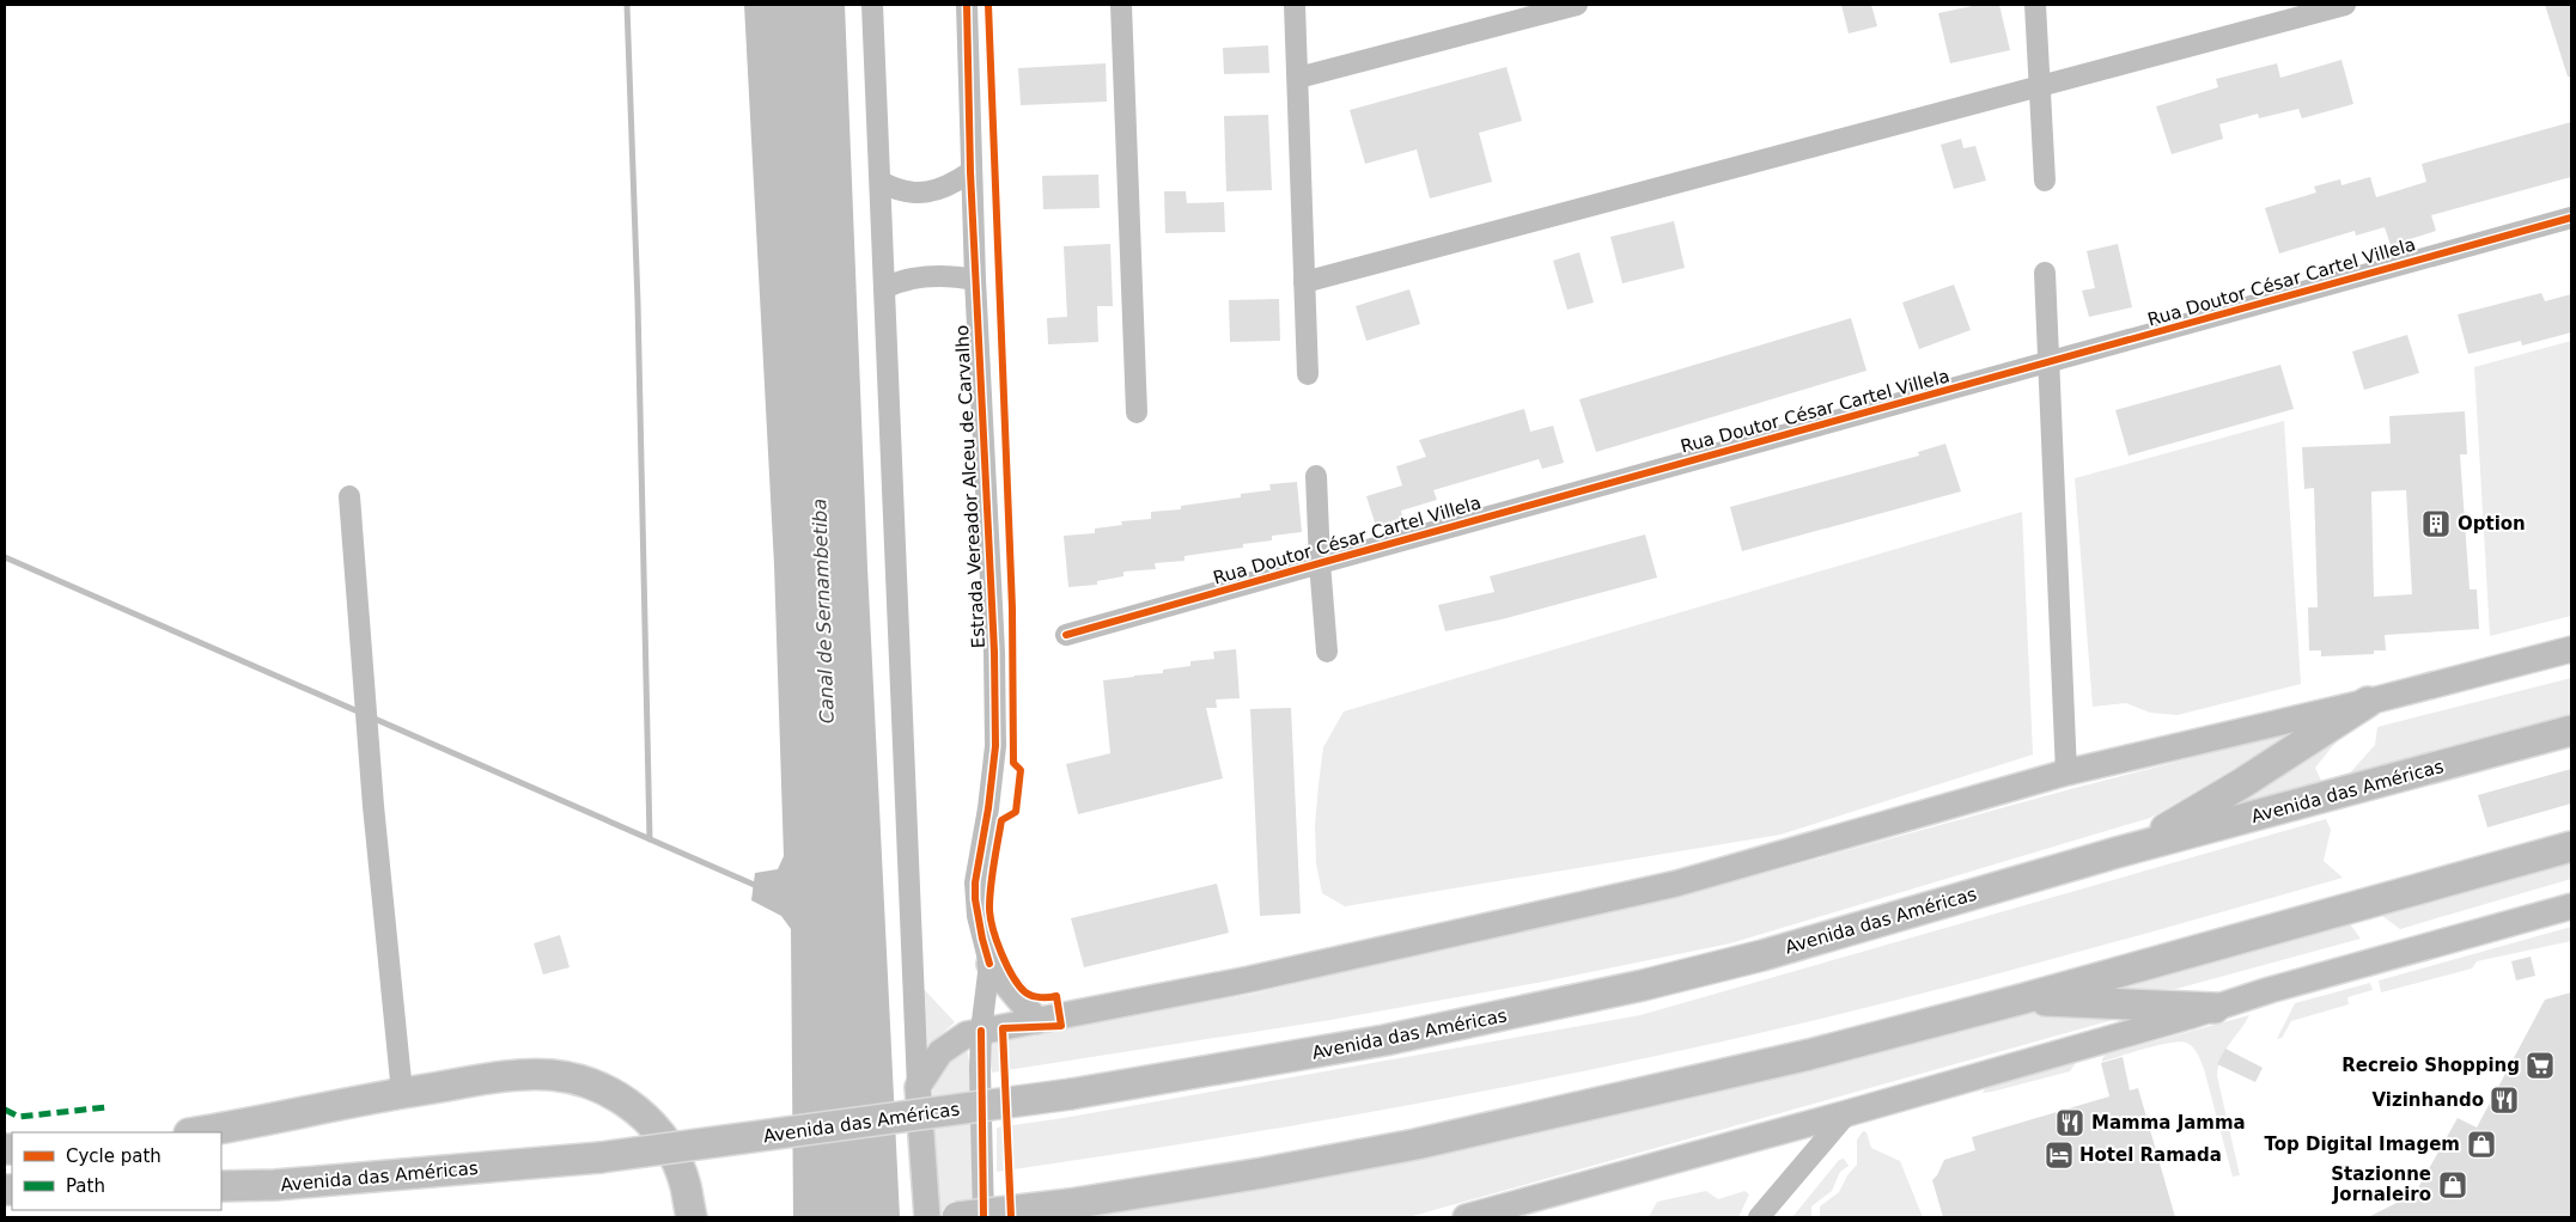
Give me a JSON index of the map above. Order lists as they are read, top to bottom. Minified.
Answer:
{"streets":{"highway":["Avenida das Américas"],"street":["Rua Doutor César Cartel Villela","Estrada Vereador Alceu de Carvalho"]},"crossings":[["Estrada Vereador Alceu de Carvalho","Avenida das Américas"]],"water":["Canal de Sernambetiba"],"places":{"building":["Option"],"supermarket":["Recreio Shopping"],"restaurant":["Vizinhando","Mamma Jamma"],"shop":["Top Digital Imagem","Stazionne Jornaleiro"],"hotel":["Hotel Ramada"]},"legend":["Cycle path","Path"]}
